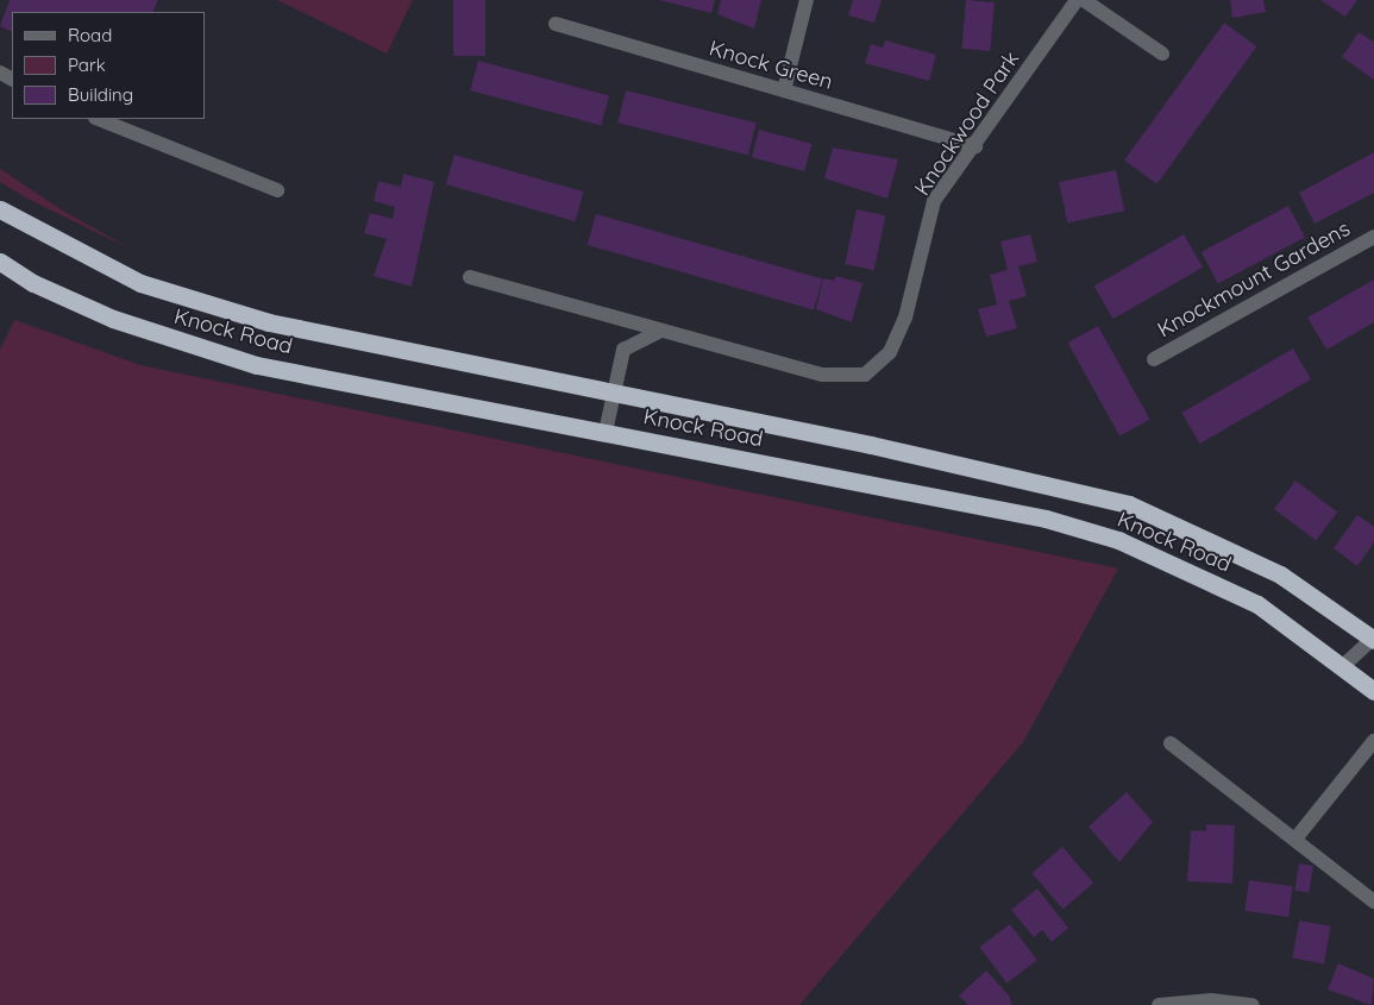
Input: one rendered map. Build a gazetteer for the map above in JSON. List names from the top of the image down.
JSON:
{
  "streets": {
    "highway": ["Knock Road"],
    "street": ["Knock Green", "Knockwood Park", "Knockmount Gardens"]
  },
  "crossings": [
    ["Knock Green", "Knockwood Park"]
  ],
  "legend": ["Road", "Park", "Building"]
}
